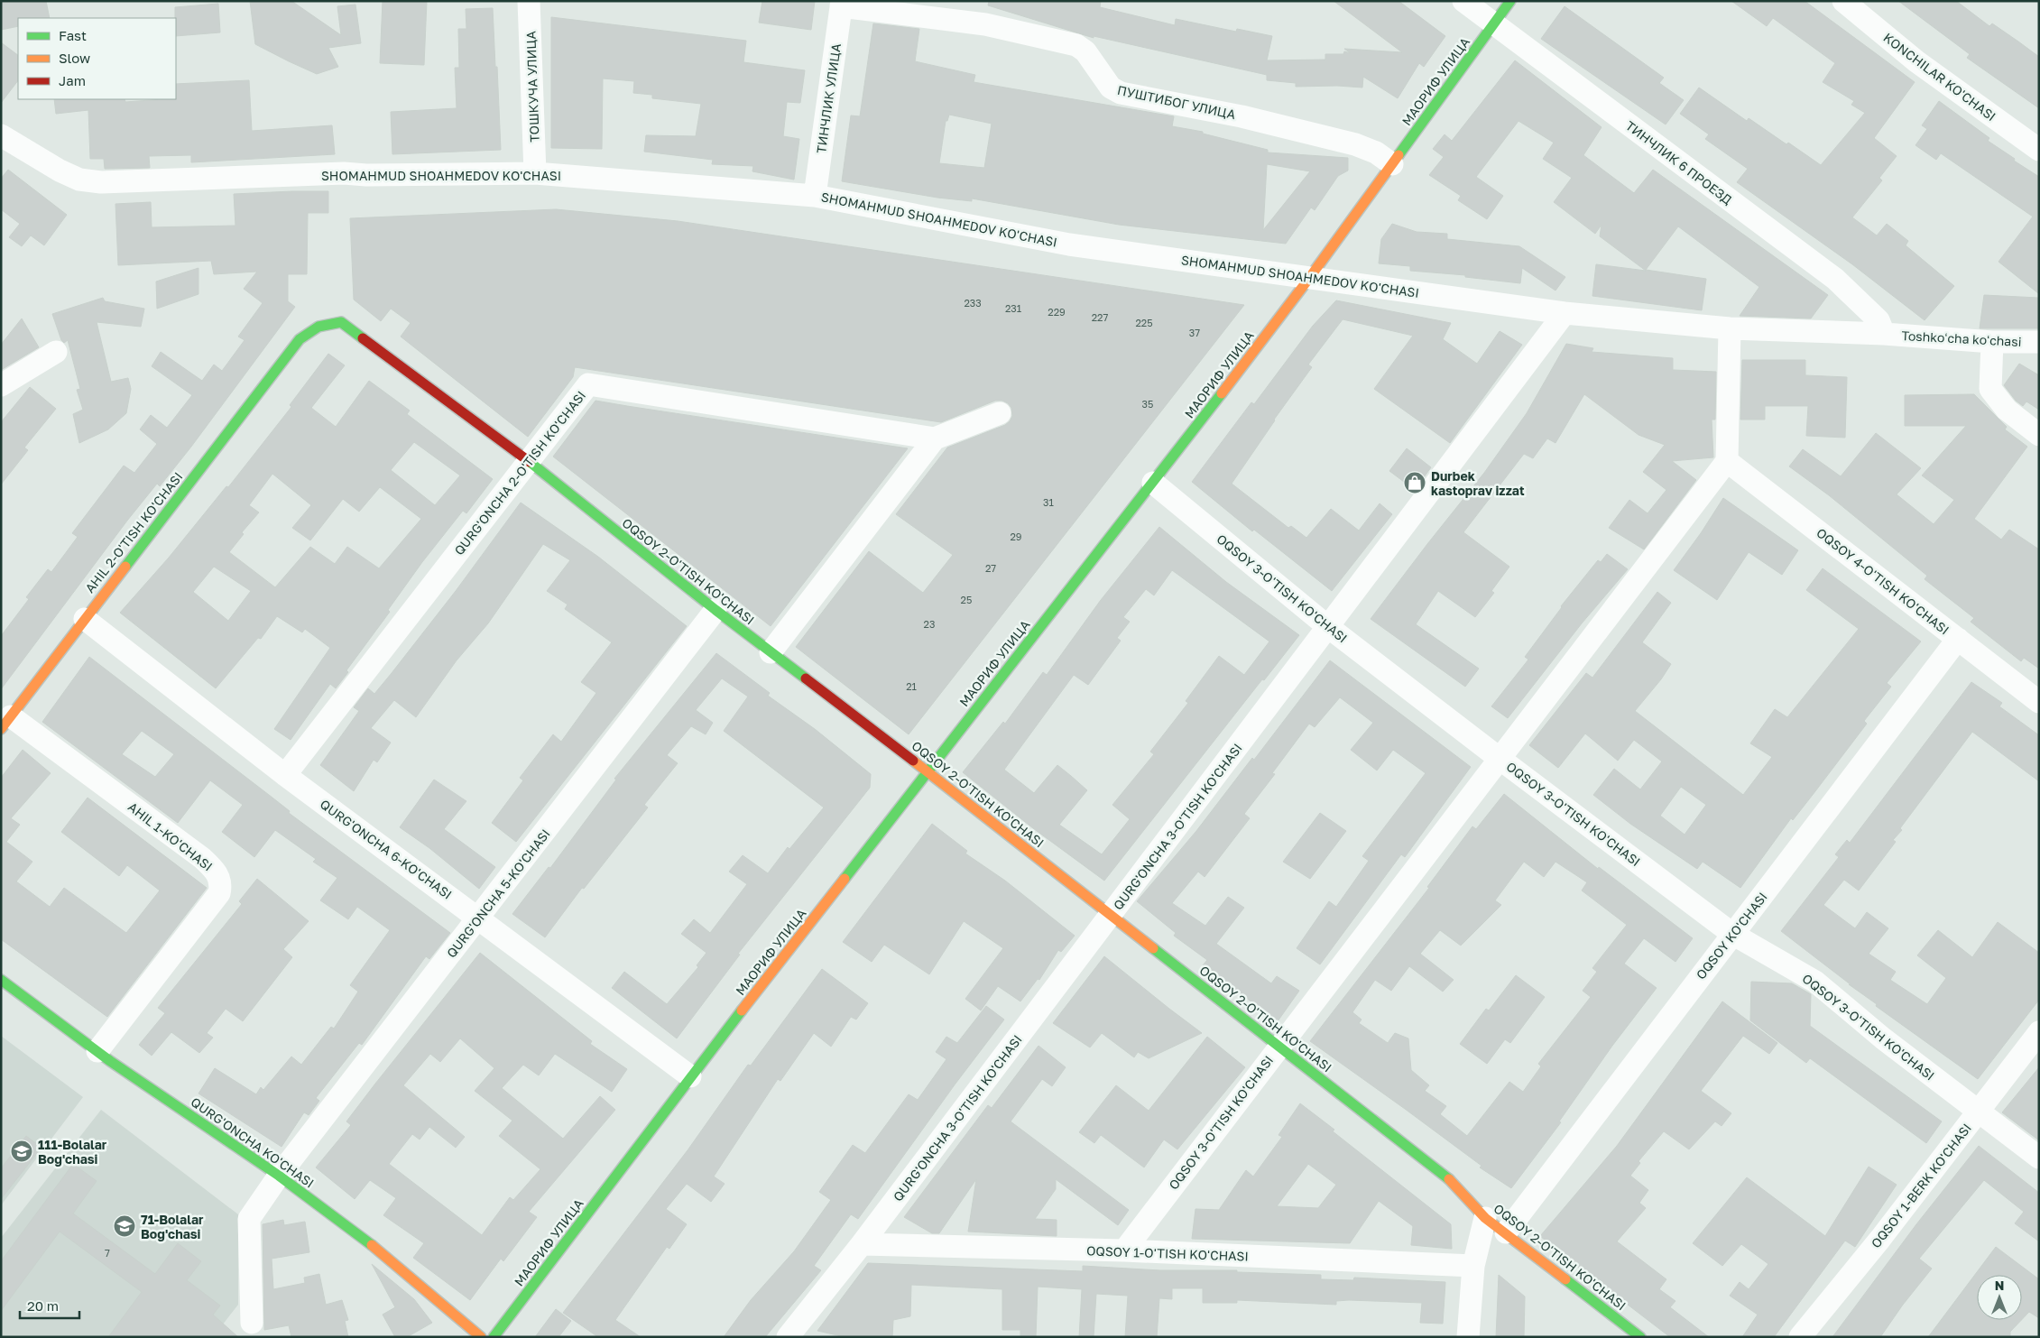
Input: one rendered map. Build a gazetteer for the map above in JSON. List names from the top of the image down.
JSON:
{
  "streets": {
    "street": [
      "KONCHILAR KO'CHASI",
      "МАОРИФ УЛИЦА",
      "ТОШКУЧА УЛИЦА",
      "ТИНЧЛИК УЛИЦА",
      "ПУШТИБОГ УЛИЦА",
      "ТИНЧЛИК 6 ПРОЕЗД",
      "SHOMAHMUD SHOAHMEDOV KO'CHASI",
      "Toshkoʻcha koʻchasi",
      "QURG'ONCHA 2-O'TISH KO'CHASI",
      "AHIL 2-O'TISH KO'CHASI",
      "OQSOY 2-O'TISH KO'CHASI",
      "OQSOY 4-O'TISH KO'CHASI",
      "OQSOY 3-O'TISH KO'CHASI",
      "QURG'ONCHA 3-O'TISH KO'CHASI",
      "AHIL 1-KO'CHASI",
      "QURG'ONCHA 6-KO'CHASI",
      "QURG'ONCHA 5-KO'CHASI",
      "OQSOY KO'CHASI",
      "QURG'ONCHA KO'CHASI",
      "OQSOY 1-BERK KO'CHASI",
      "OQSOY 1-O'TISH KO'CHASI"
    ]
  },
  "crossings": [
    ["МАОРИФ УЛИЦА", "ПУШТИБОГ УЛИЦА"],
    ["МАОРИФ УЛИЦА", "ТИНЧЛИК 6 ПРОЕЗД"],
    ["МАОРИФ УЛИЦА", "SHOMAHMUD SHOAHMEDOV KO'CHASI"],
    ["МАОРИФ УЛИЦА", "OQSOY 2-O'TISH KO'CHASI"],
    ["МАОРИФ УЛИЦА", "OQSOY 3-O'TISH KO'CHASI"],
    ["МАОРИФ УЛИЦА", "QURG'ONCHA 6-KO'CHASI"],
    ["ТОШКУЧА УЛИЦА", "SHOMAHMUD SHOAHMEDOV KO'CHASI"],
    ["ТИНЧЛИК УЛИЦА", "ПУШТИБОГ УЛИЦА"],
    ["ТИНЧЛИК УЛИЦА", "SHOMAHMUD SHOAHMEDOV KO'CHASI"],
    ["ТИНЧЛИК 6 ПРОЕЗД", "SHOMAHMUD SHOAHMEDOV KO'CHASI"],
    ["ТИНЧЛИК 6 ПРОЕЗД", "Toshkoʻcha koʻchasi"],
    ["SHOMAHMUD SHOAHMEDOV KO'CHASI", "Toshkoʻcha koʻchasi"],
    ["SHOMAHMUD SHOAHMEDOV KO'CHASI", "QURG'ONCHA 3-O'TISH KO'CHASI"],
    ["QURG'ONCHA 2-O'TISH KO'CHASI", "OQSOY 2-O'TISH KO'CHASI"],
    ["QURG'ONCHA 2-O'TISH KO'CHASI", "QURG'ONCHA 6-KO'CHASI"],
    ["AHIL 2-O'TISH KO'CHASI", "OQSOY 2-O'TISH KO'CHASI"],
    ["AHIL 2-O'TISH KO'CHASI", "AHIL 1-KO'CHASI"],
    ["AHIL 2-O'TISH KO'CHASI", "QURG'ONCHA 6-KO'CHASI"],
    ["OQSOY 2-O'TISH KO'CHASI", "OQSOY 3-O'TISH KO'CHASI"],
    ["OQSOY 2-O'TISH KO'CHASI", "QURG'ONCHA 3-O'TISH KO'CHASI"],
    ["OQSOY 2-O'TISH KO'CHASI", "QURG'ONCHA 5-KO'CHASI"],
    ["OQSOY 2-O'TISH KO'CHASI", "OQSOY KO'CHASI"],
    ["OQSOY 4-O'TISH KO'CHASI", "OQSOY 3-O'TISH KO'CHASI"],
    ["OQSOY 4-O'TISH KO'CHASI", "OQSOY KO'CHASI"],
    ["OQSOY 3-O'TISH KO'CHASI", "QURG'ONCHA 3-O'TISH KO'CHASI"],
    ["OQSOY 3-O'TISH KO'CHASI", "OQSOY KO'CHASI"],
    ["OQSOY 3-O'TISH KO'CHASI", "OQSOY 1-BERK KO'CHASI"],
    ["OQSOY 3-O'TISH KO'CHASI", "OQSOY 1-O'TISH KO'CHASI"],
    ["QURG'ONCHA 3-O'TISH KO'CHASI", "OQSOY 1-O'TISH KO'CHASI"],
    ["AHIL 1-KO'CHASI", "QURG'ONCHA KO'CHASI"],
    ["QURG'ONCHA 6-KO'CHASI", "QURG'ONCHA 5-KO'CHASI"],
    ["QURG'ONCHA 5-KO'CHASI", "QURG'ONCHA KO'CHASI"]
  ],
  "places": {
    "shop": ["Durbek kastoprav izzat"],
    "school or university": ["111-Bolalar Bog'chasi", "71-Bolalar Bog'chasi"]
  },
  "house_numbers": [
    "233",
    "231",
    "229",
    "227",
    "225",
    "37",
    "35",
    "31",
    "29",
    "27",
    "25",
    "23",
    "21",
    "7"
  ],
  "legend": ["Fast", "Slow", "Jam"],
  "scale_bar": "20 m",
  "north": "top"
}
